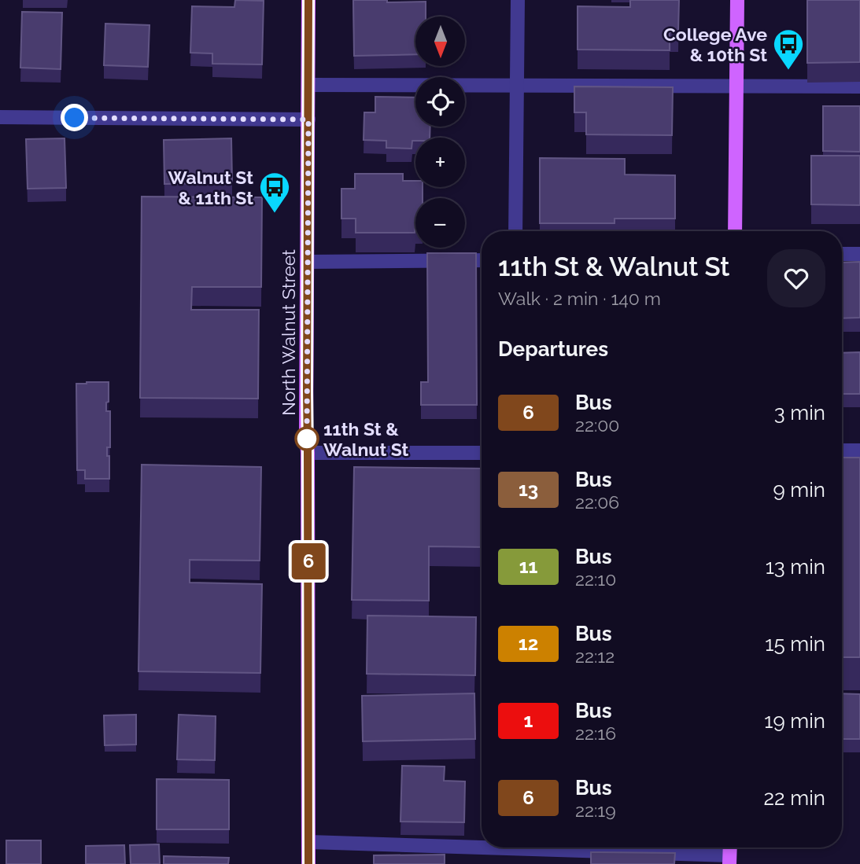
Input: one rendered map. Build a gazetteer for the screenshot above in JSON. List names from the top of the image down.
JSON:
{
  "streets": {
    "main road": ["North Walnut Street"]
  },
  "places": {
    "bus stop": ["College Ave & 10th St", "Walnut St & 11th St"],
    "other": ["11th St & Walnut St"]
  },
  "lines": ["bus line 6"],
  "north": "bottom",
  "page": {
    "on_map": "6",
    "map_buttons": ["+", "−"],
    "heading": [
      ["11th St & Walnut St", "Walk · 2 min · 140 m"],
      "Departures"
    ],
    "list": [
      {
        "mark": "6",
        "name": "Bus",
        "note": "22:00",
        "value": "3 min"
      },
      {
        "mark": "13",
        "name": "Bus",
        "note": "22:06",
        "value": "9 min"
      },
      {
        "mark": "11",
        "name": "Bus",
        "note": "22:10",
        "value": "13 min"
      },
      {
        "mark": "12",
        "name": "Bus",
        "note": "22:12",
        "value": "15 min"
      },
      {
        "mark": "1",
        "name": "Bus",
        "note": "22:16",
        "value": "19 min"
      },
      {
        "mark": "6",
        "name": "Bus",
        "note": "22:19",
        "value": "22 min"
      }
    ]
  }
}
